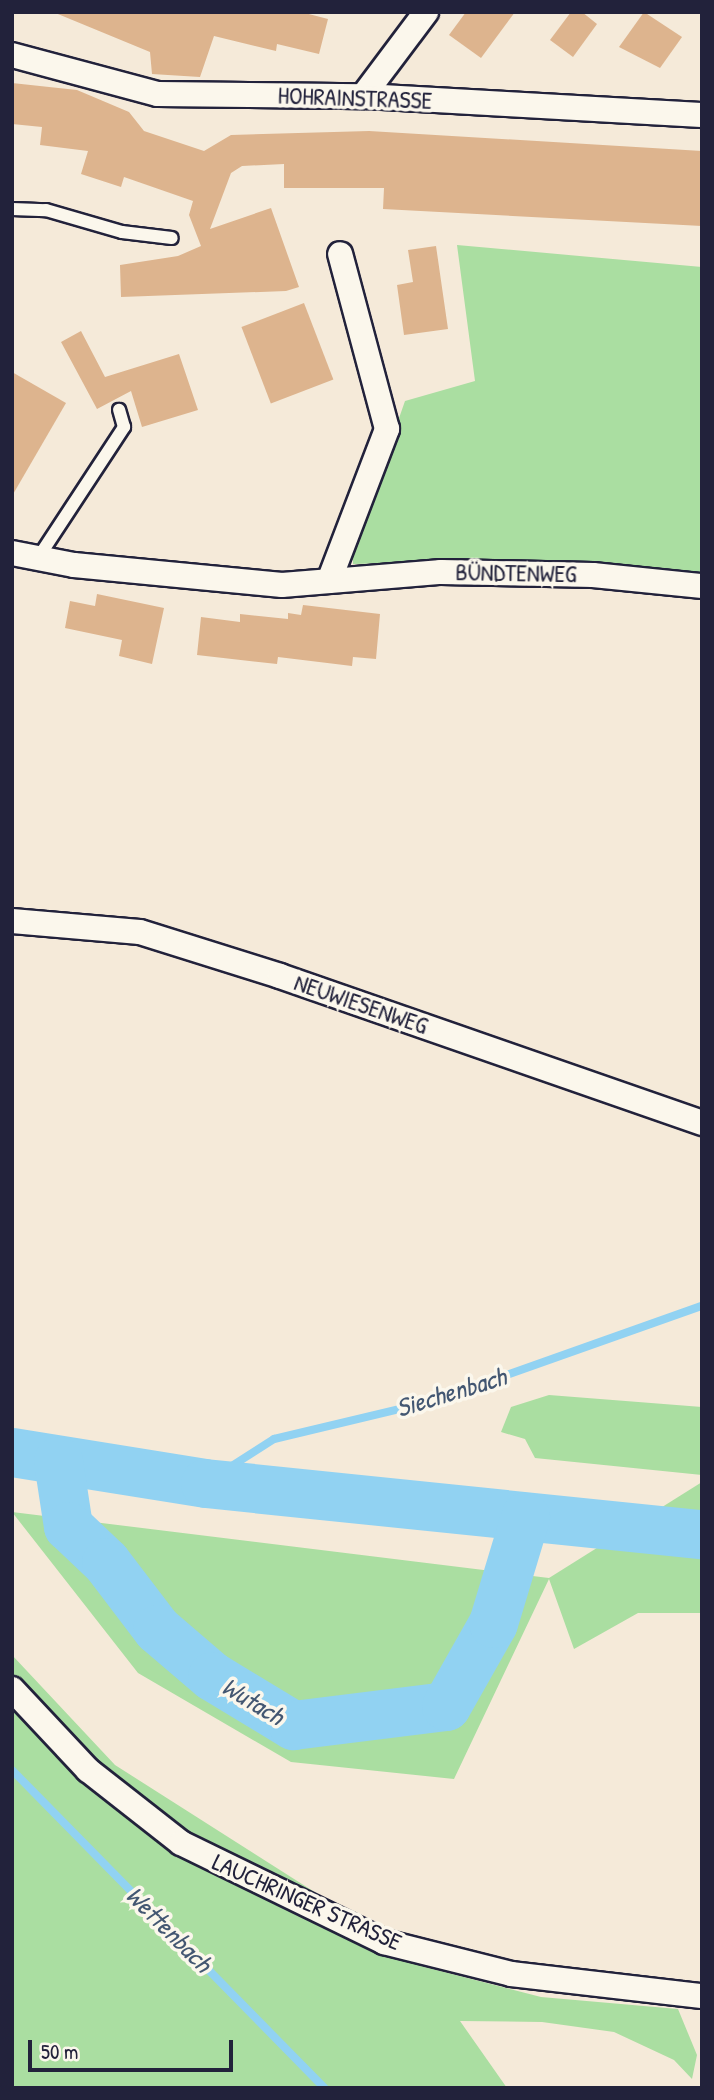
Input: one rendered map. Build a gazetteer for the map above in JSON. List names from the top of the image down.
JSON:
{
  "streets": {
    "street": [
      "HOHRAINSTRASSE",
      "BÜNDTENWEG",
      "NEUWIESENWEG",
      "LAUCHRINGER STRASSE"
    ]
  },
  "water": ["Siechenbach", "Wutach", "Wettenbach"],
  "scale_bar": "50 m"
}
